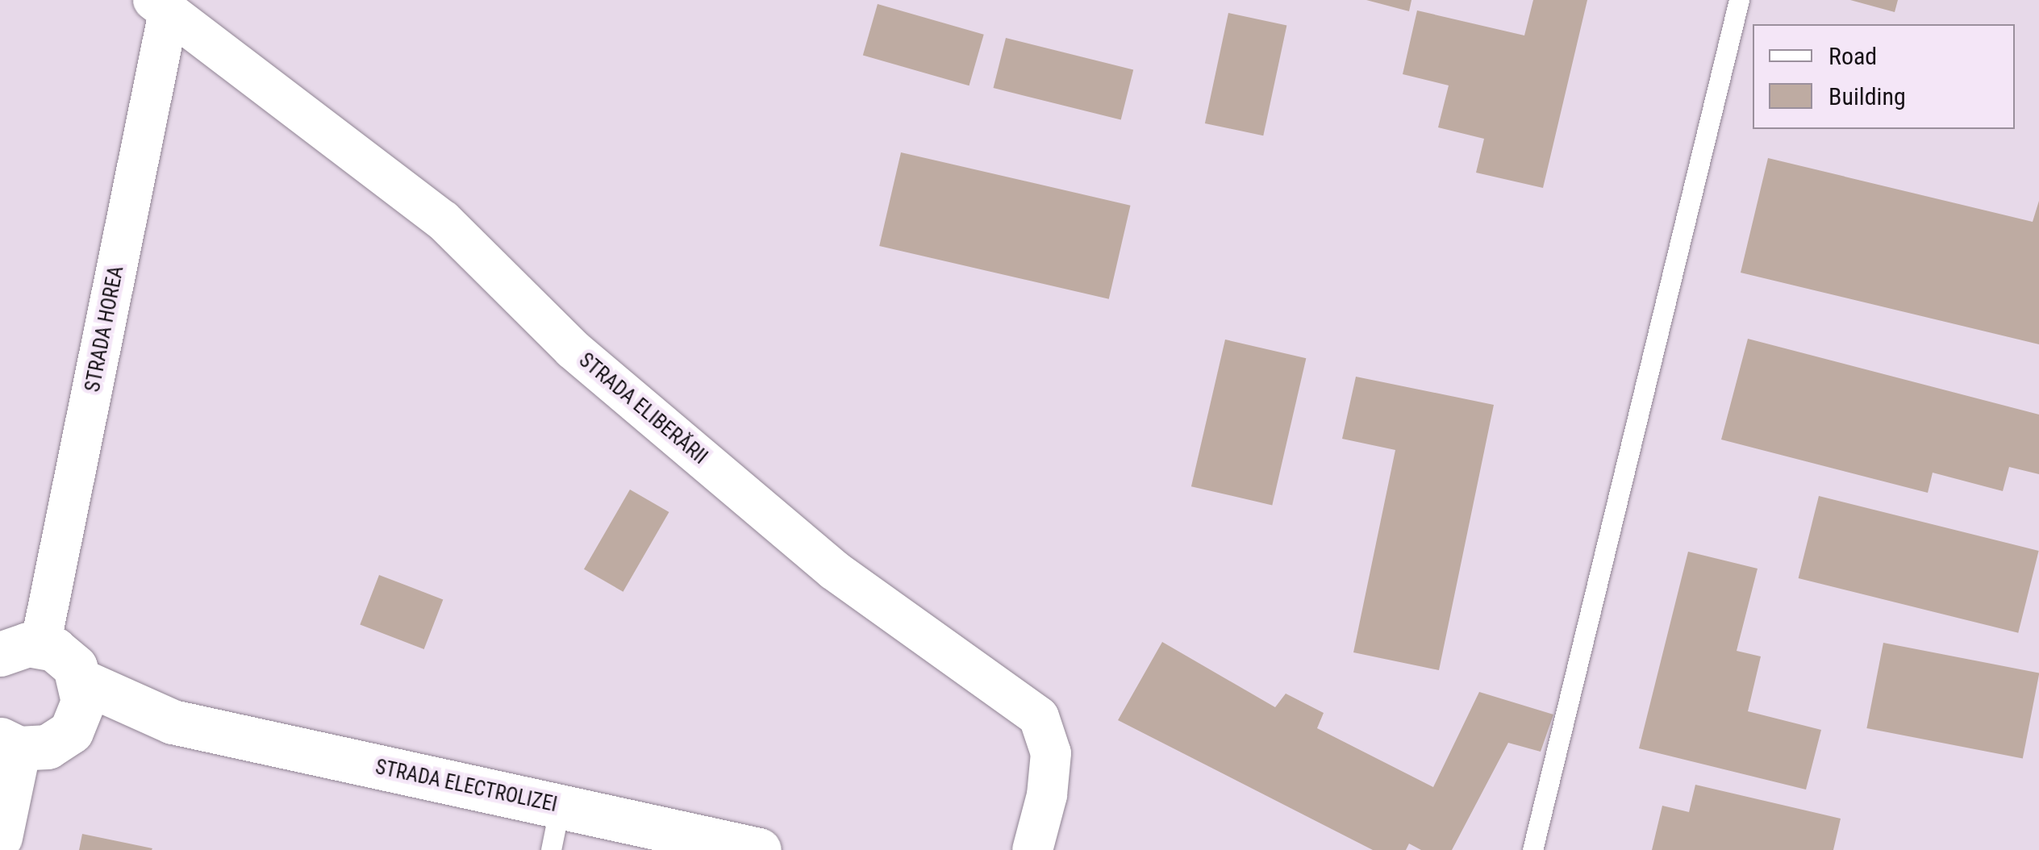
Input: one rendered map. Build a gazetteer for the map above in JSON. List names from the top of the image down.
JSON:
{
  "streets": {
    "street": ["STRADA HOREA", "STRADA ELIBERĂRII", "STRADA ELECTROLIZEI"]
  },
  "crossings": [
    ["STRADA HOREA", "STRADA ELIBERĂRII"]
  ],
  "legend": ["Road", "Building"]
}
